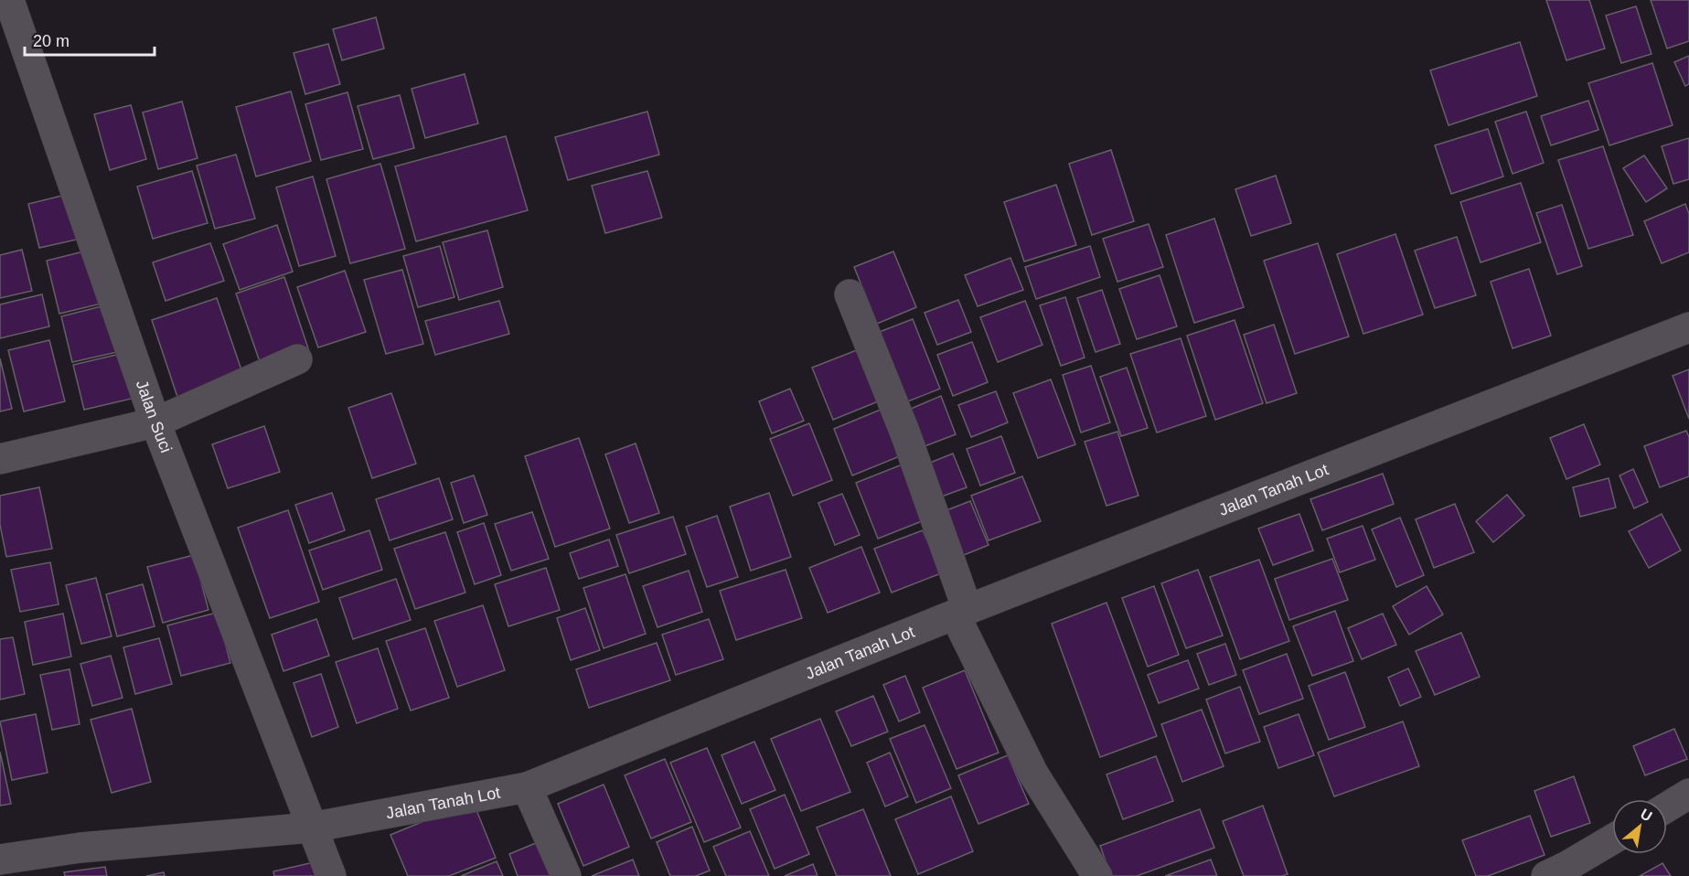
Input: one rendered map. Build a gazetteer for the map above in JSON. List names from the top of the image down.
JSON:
{
  "streets": {
    "street": ["Jalan Suci", "Jalan Tanah Lot"]
  },
  "crossings": [
    ["Jalan Suci", "Jalan Tanah Lot"]
  ],
  "scale_bar": "20 m",
  "north": "top right"
}
